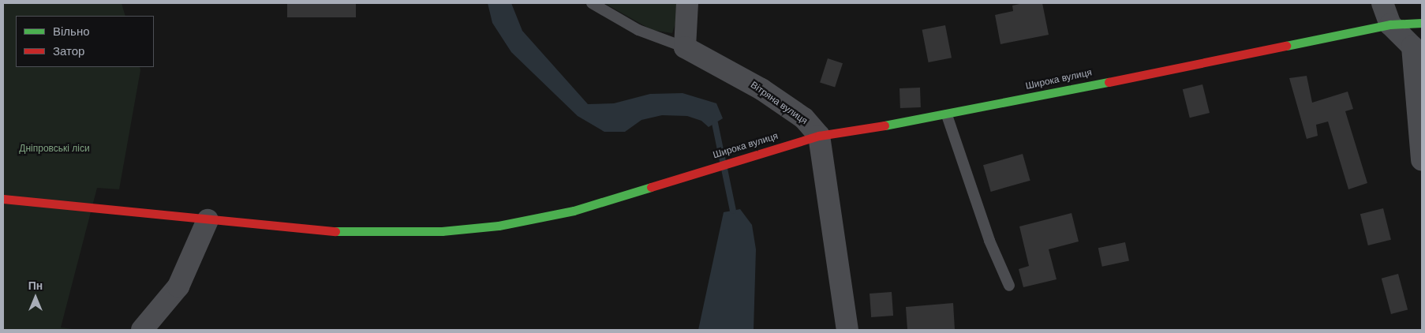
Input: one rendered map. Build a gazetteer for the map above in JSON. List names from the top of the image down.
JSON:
{
  "streets": {
    "main road": ["Широка вулиця"],
    "street": ["Вітряна вулиця"]
  },
  "crossings": [
    ["Широка вулиця", "Вітряна вулиця"]
  ],
  "parks": ["Дніпровські ліси"],
  "legend": ["Вільно", "Затор"],
  "north": "top"
}
